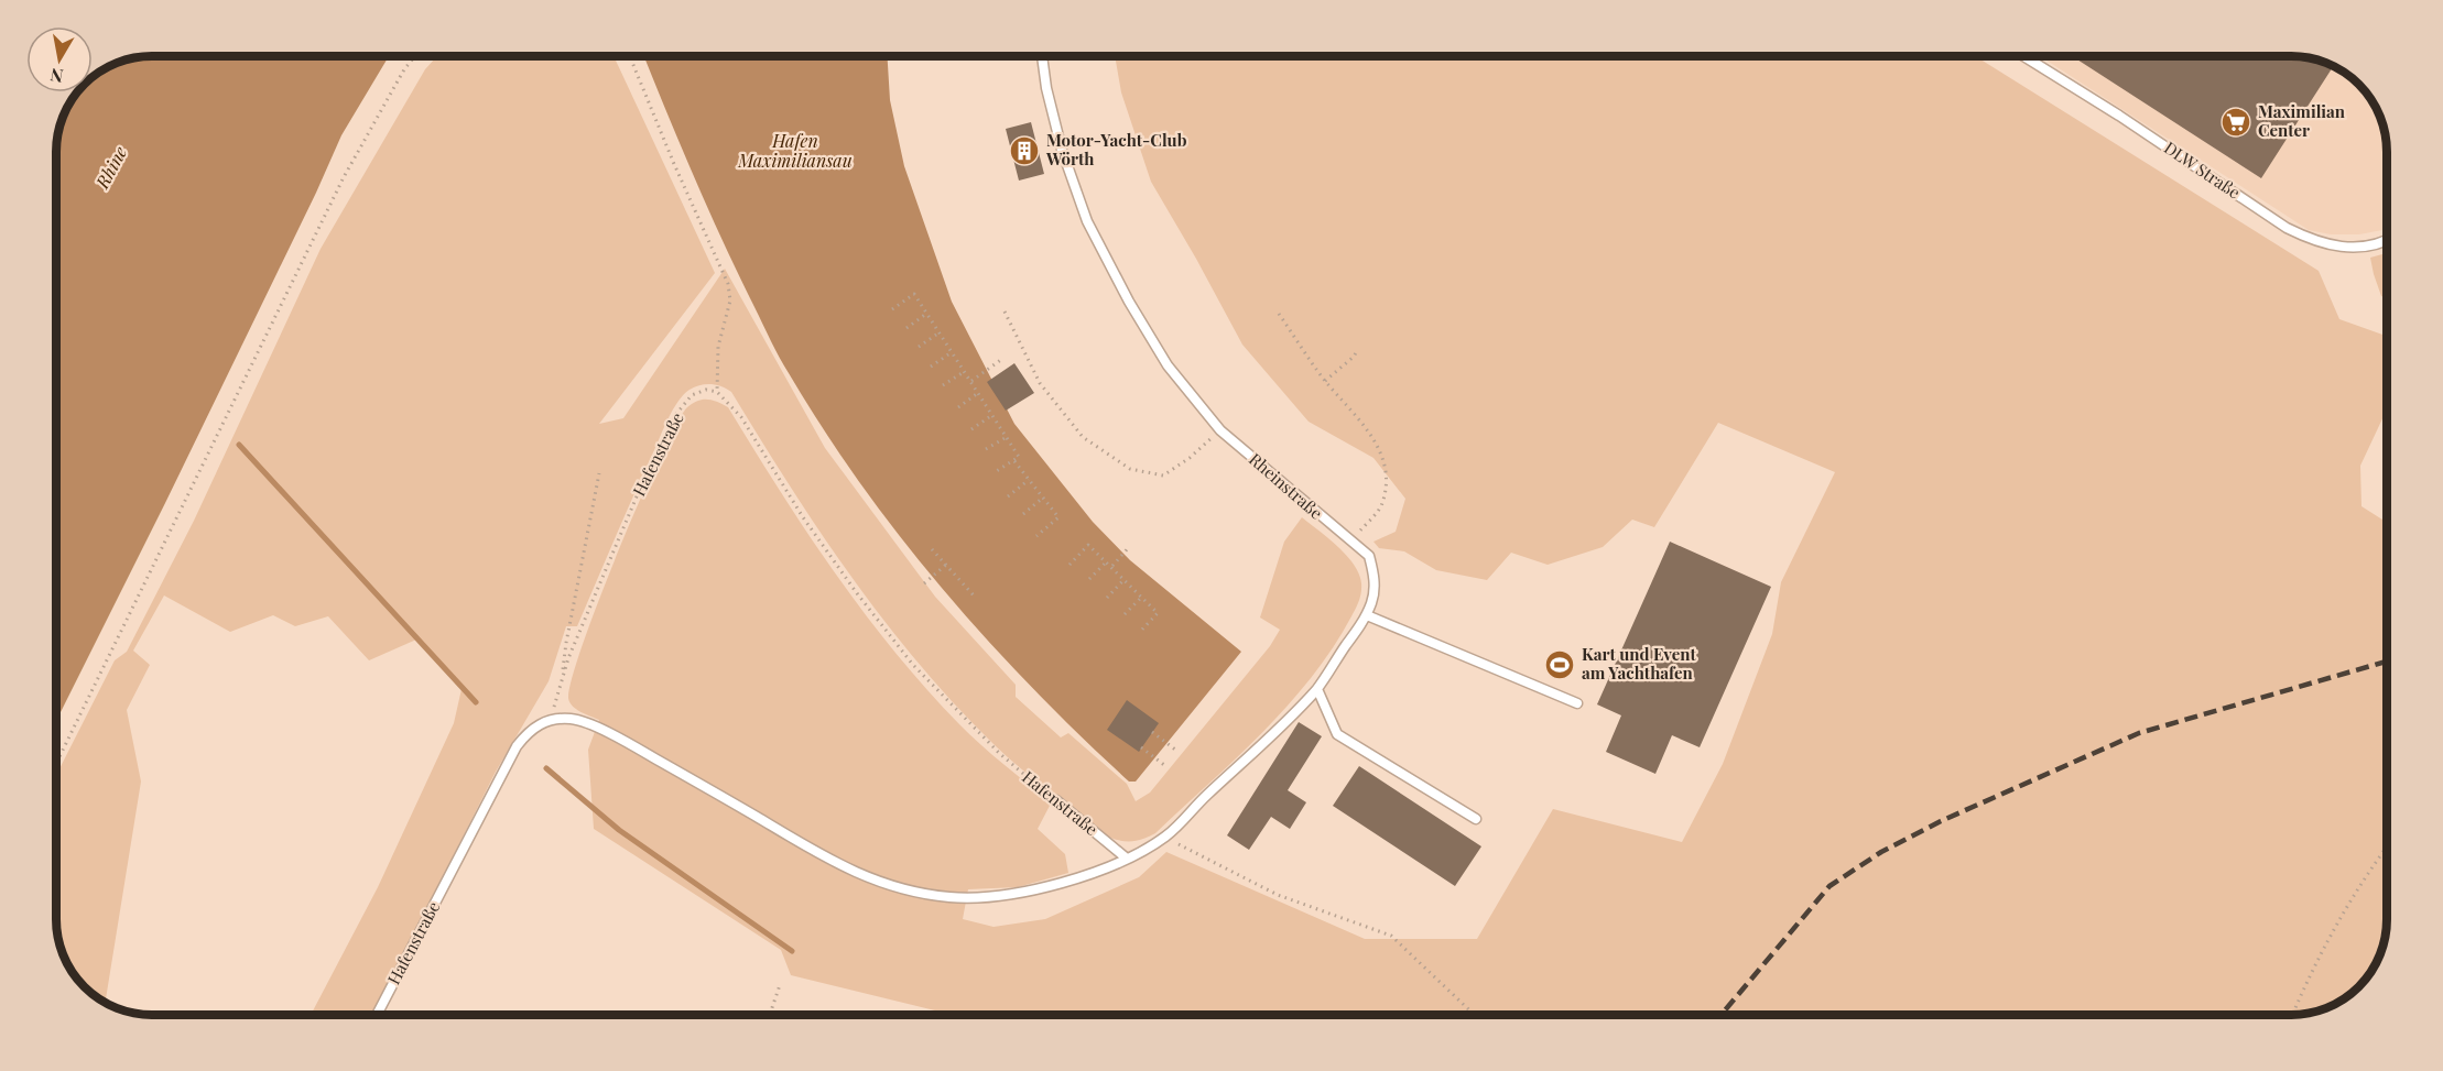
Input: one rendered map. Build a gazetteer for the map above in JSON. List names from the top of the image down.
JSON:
{
  "streets": {
    "lane": ["DLW Straße", "Hafenstraße", "Rheinstraße"]
  },
  "crossings": [
    ["Hafenstraße", "Rheinstraße"]
  ],
  "water": ["Hafen Maximiliansau", "Rhine"],
  "places": {
    "supermarket": ["Maximilian Center"],
    "building": ["Motor-Yacht-Club Wörth"],
    "sports": ["Kart und Event am Yachthafen"]
  },
  "north": "bottom"
}
